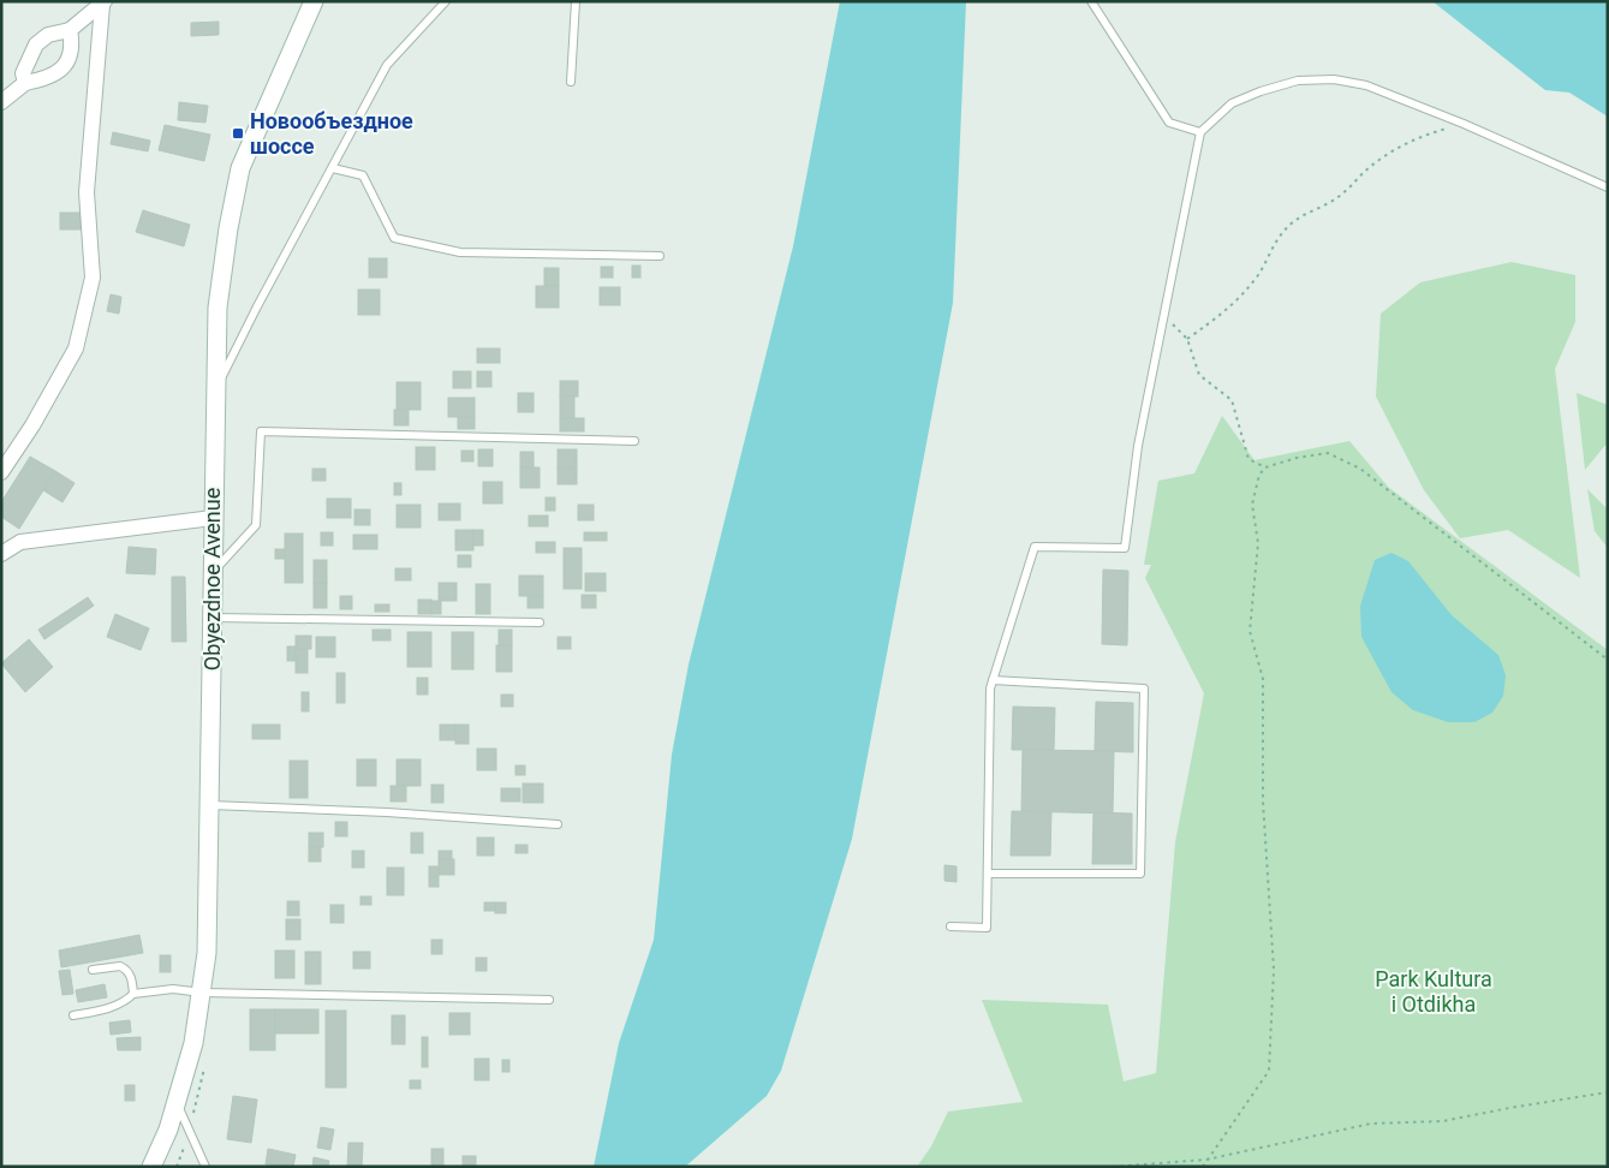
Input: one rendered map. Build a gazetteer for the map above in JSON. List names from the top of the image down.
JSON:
{
  "streets": {
    "main road": ["Obyezdnoe Avenue"]
  },
  "parks": ["Park Kultura i Otdikha"],
  "places": {
    "transit": ["Новообъездное шоссе"]
  }
}
